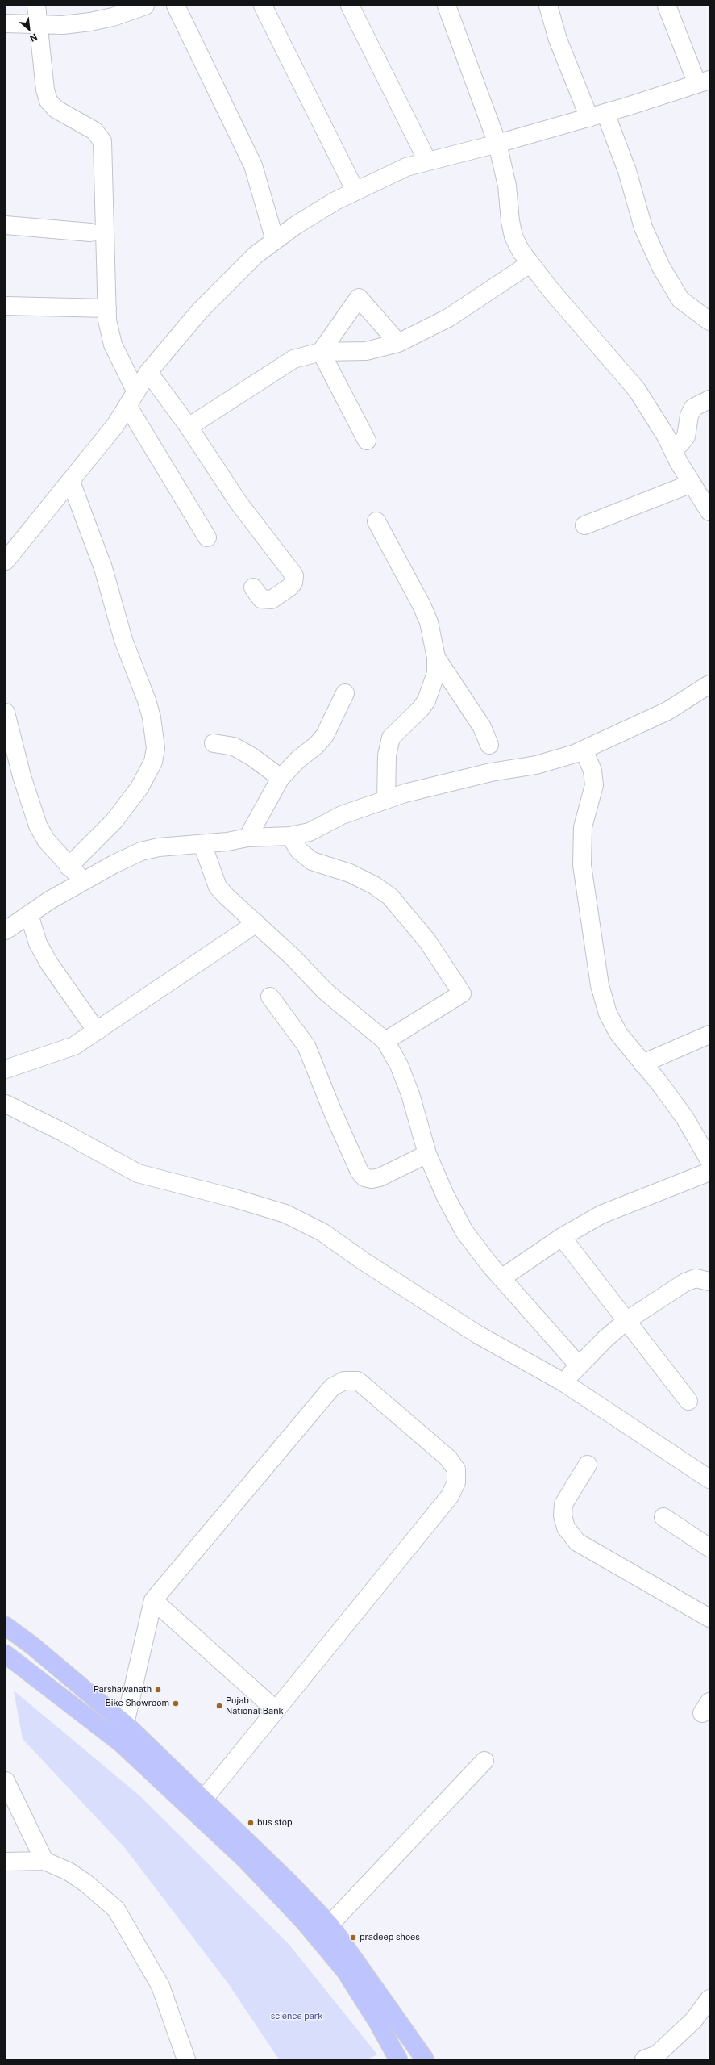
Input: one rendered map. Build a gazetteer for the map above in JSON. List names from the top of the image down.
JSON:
{
  "parks": ["science park"],
  "places": [
    "Parshawanath",
    "Bike Showroom",
    "Pujab National Bank",
    "bus stop",
    "pradeep shoes"
  ],
  "north": "bottom right"
}
